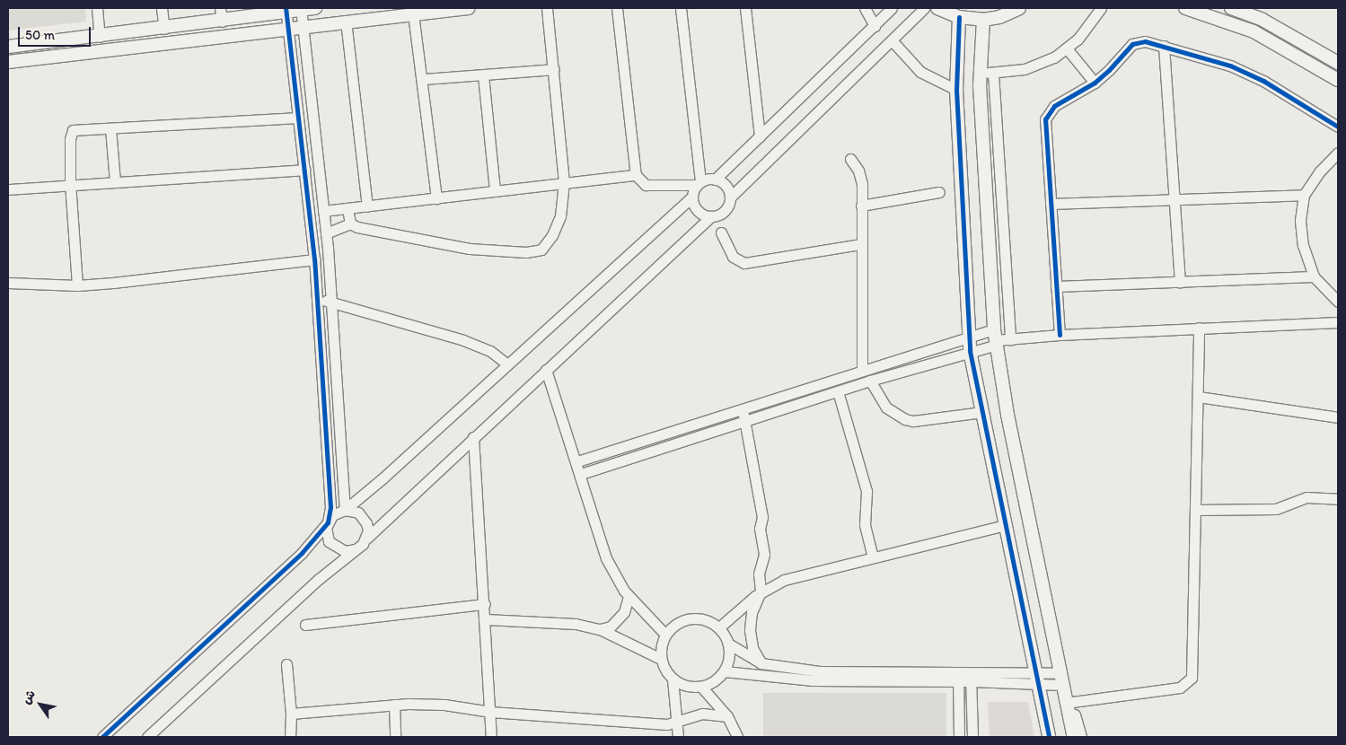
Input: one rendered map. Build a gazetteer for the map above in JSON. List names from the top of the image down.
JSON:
{
  "scale_bar": "50 m",
  "north": "top left"
}
